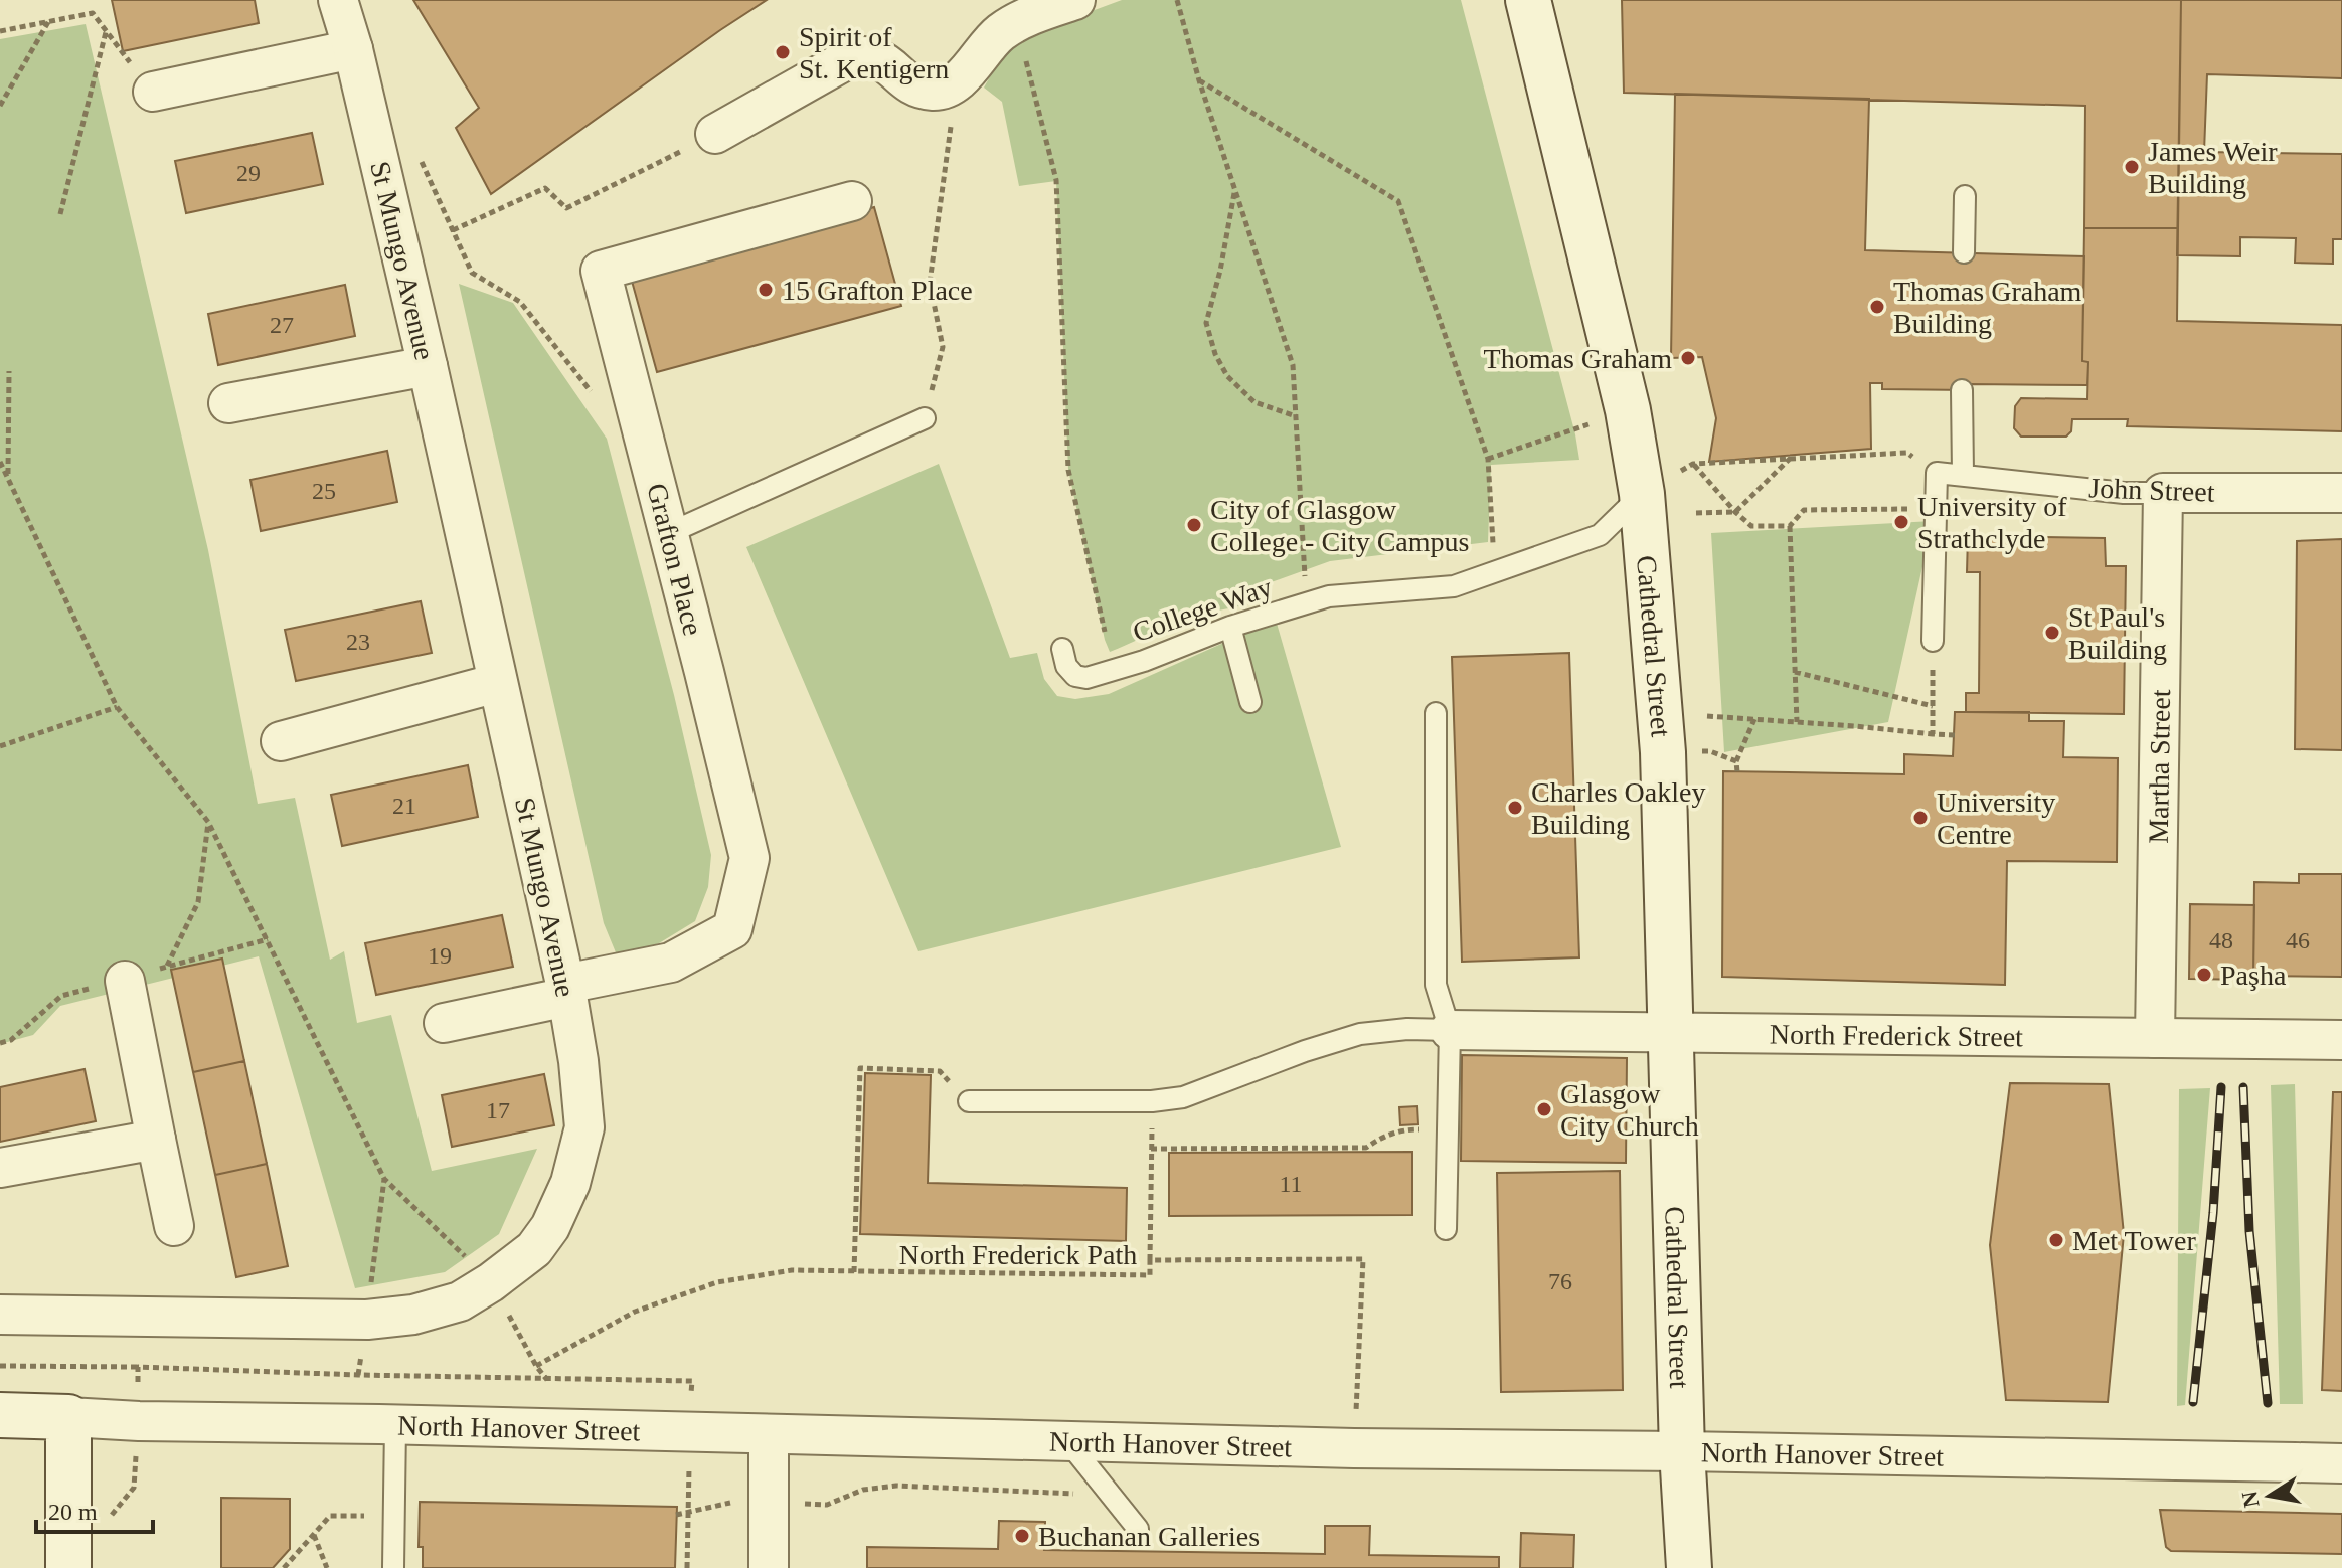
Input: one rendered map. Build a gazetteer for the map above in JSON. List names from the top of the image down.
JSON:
{
  "streets": {
    "street": [
      "St Mungo Avenue",
      "John Street",
      "Grafton Place",
      "Cathedral Street",
      "Martha Street",
      "North Frederick Street",
      "North Hanover Street"
    ],
    "lane": ["College Way"],
    "path": ["North Frederick Path"]
  },
  "crossings": [
    ["St Mungo Avenue", "Grafton Place"],
    ["John Street", "Martha Street"],
    ["College Way", "Cathedral Street"],
    ["Cathedral Street", "North Frederick Street"],
    ["Cathedral Street", "North Hanover Street"],
    ["Martha Street", "North Frederick Street"],
    ["North Frederick Path", "North Hanover Street"]
  ],
  "places": [
    "Spirit of St. Kentigern",
    "James Weir Building",
    "15 Grafton Place",
    "Thomas Graham Building",
    "Thomas Graham",
    "University of Strathclyde",
    "City of Glasgow College - City Campus",
    "St Paul's Building",
    "Charles Oakley Building",
    "University Centre",
    "Paşha",
    "Glasgow City Church",
    "Met Tower",
    "Buchanan Galleries"
  ],
  "house_numbers": [
    "29",
    "27",
    "25",
    "23",
    "21",
    "48",
    "46",
    "19",
    "17",
    "11",
    "76"
  ],
  "scale_bar": "20 m",
  "north": "left"
}
